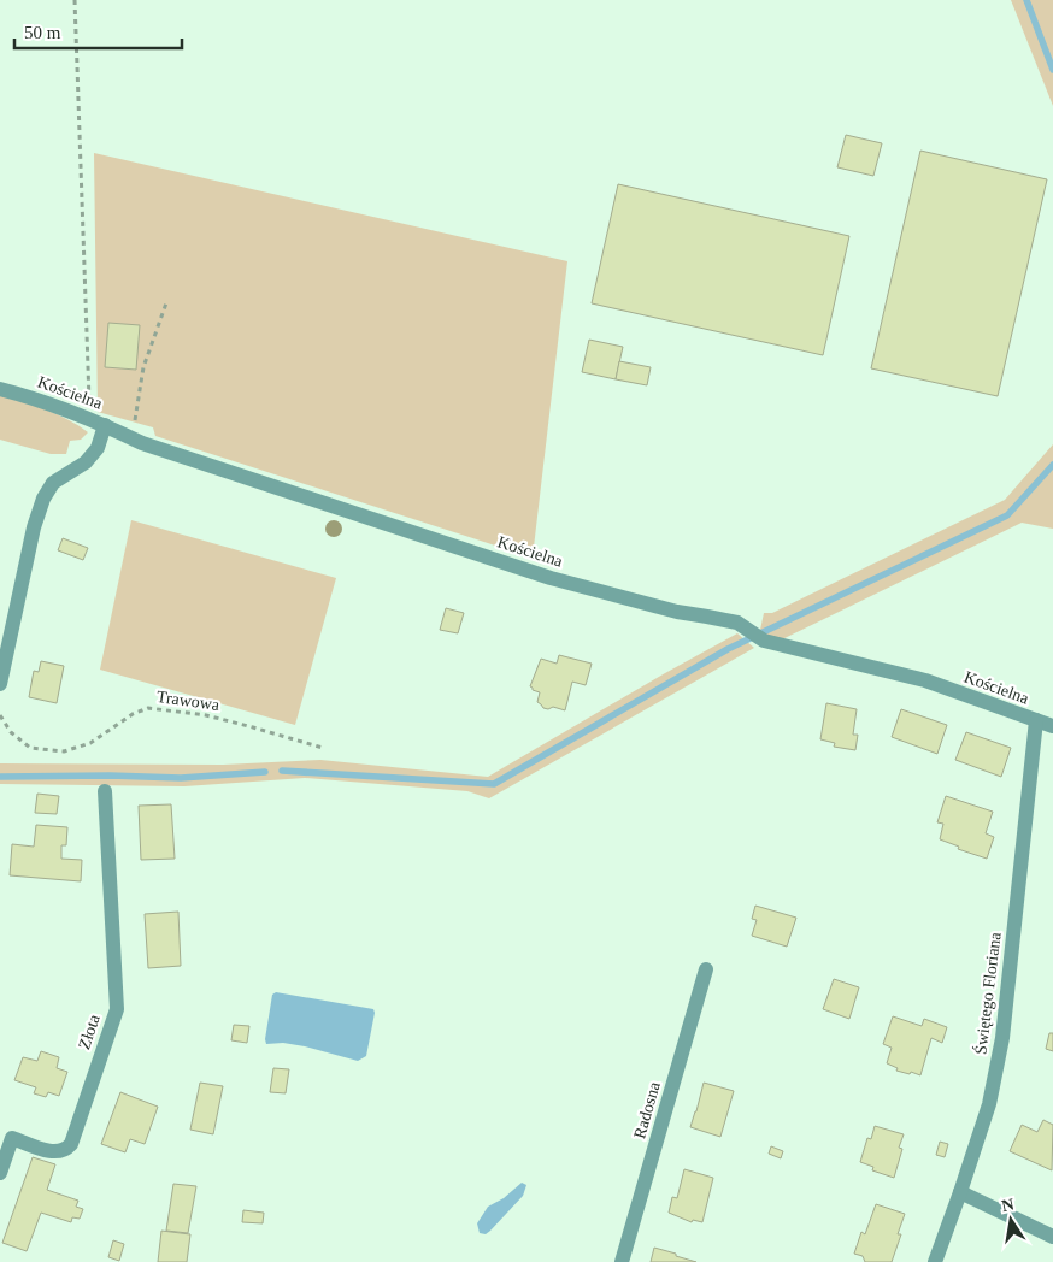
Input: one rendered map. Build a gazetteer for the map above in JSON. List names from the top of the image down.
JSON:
{
  "streets": {
    "street": [
      "Kościelna",
      "Świętego Floriana",
      "Złota",
      "Radosna"
    ],
    "path": ["Trawowa"]
  },
  "crossings": [
    ["Kościelna", "Świętego Floriana"]
  ],
  "scale_bar": "50 m",
  "north": "top"
}
